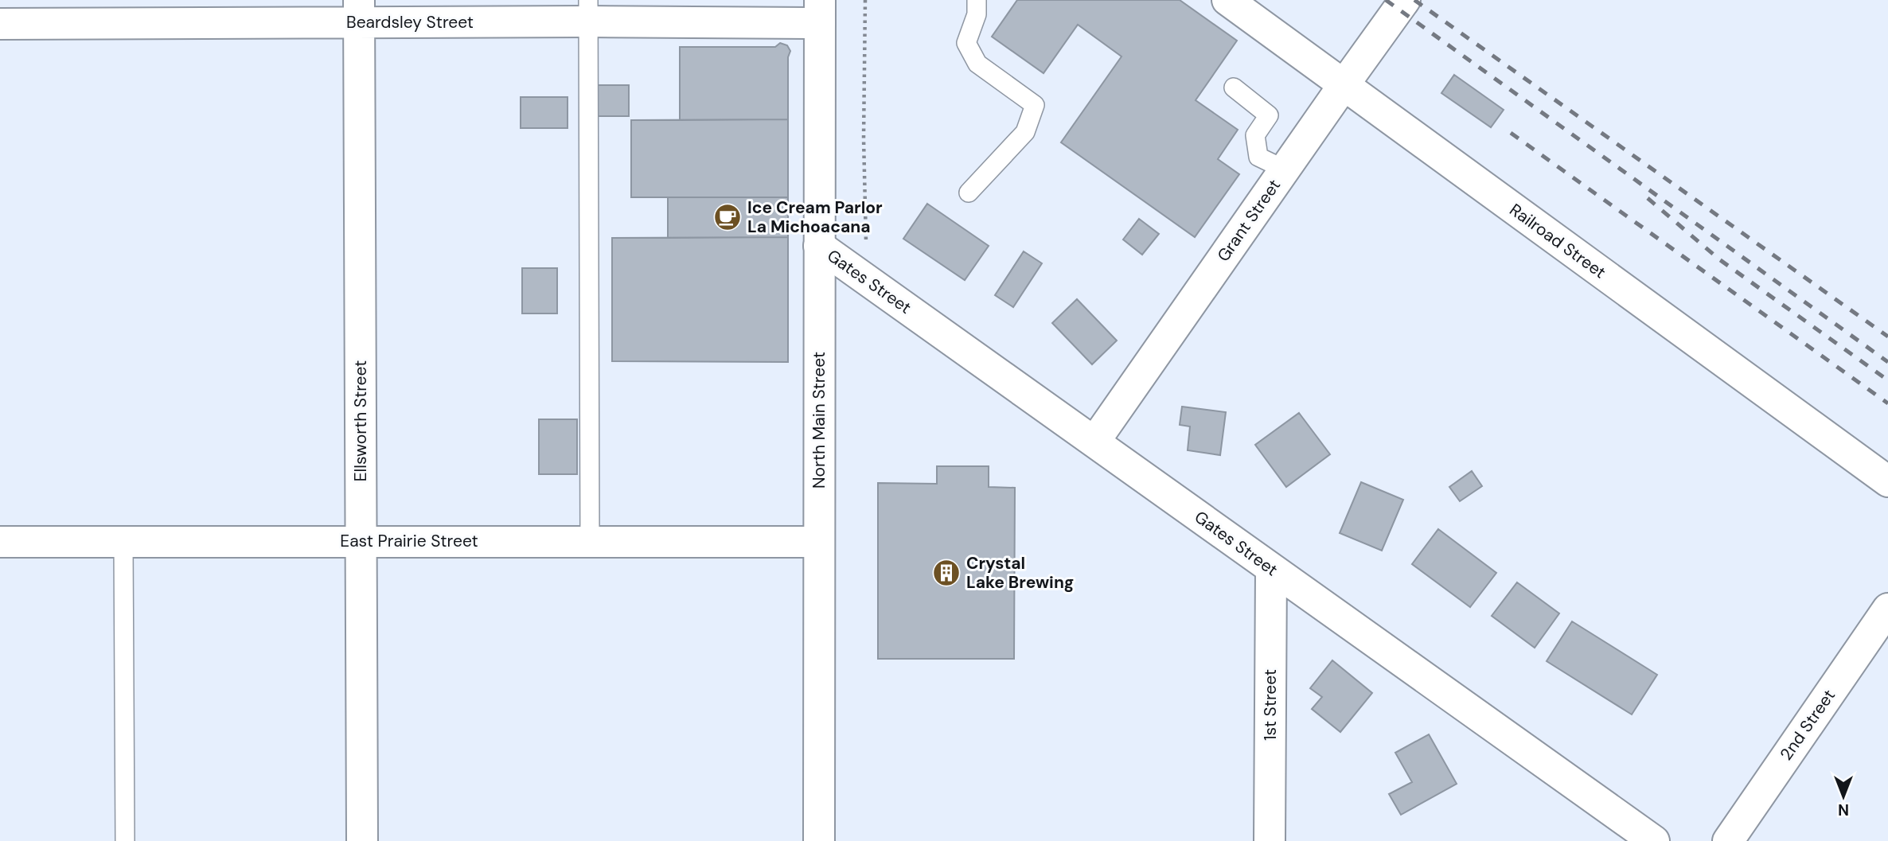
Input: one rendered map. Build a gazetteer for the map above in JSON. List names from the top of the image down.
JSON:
{
  "streets": {
    "street": [
      "Beardsley Street",
      "Grant Street",
      "Railroad Street",
      "Gates Street",
      "North Main Street",
      "Ellsworth Street",
      "East Prairie Street",
      "1st Street",
      "2nd Street"
    ]
  },
  "crossings": [
    ["Beardsley Street", "North Main Street"],
    ["Beardsley Street", "Ellsworth Street"],
    ["Grant Street", "Railroad Street"],
    ["Grant Street", "Gates Street"],
    ["Gates Street", "North Main Street"],
    ["Gates Street", "1st Street"],
    ["North Main Street", "East Prairie Street"],
    ["Ellsworth Street", "East Prairie Street"]
  ],
  "places": {
    "cafe": ["Ice Cream Parlor La Michoacana"],
    "building": ["Crystal Lake Brewing"]
  },
  "north": "bottom"
}
